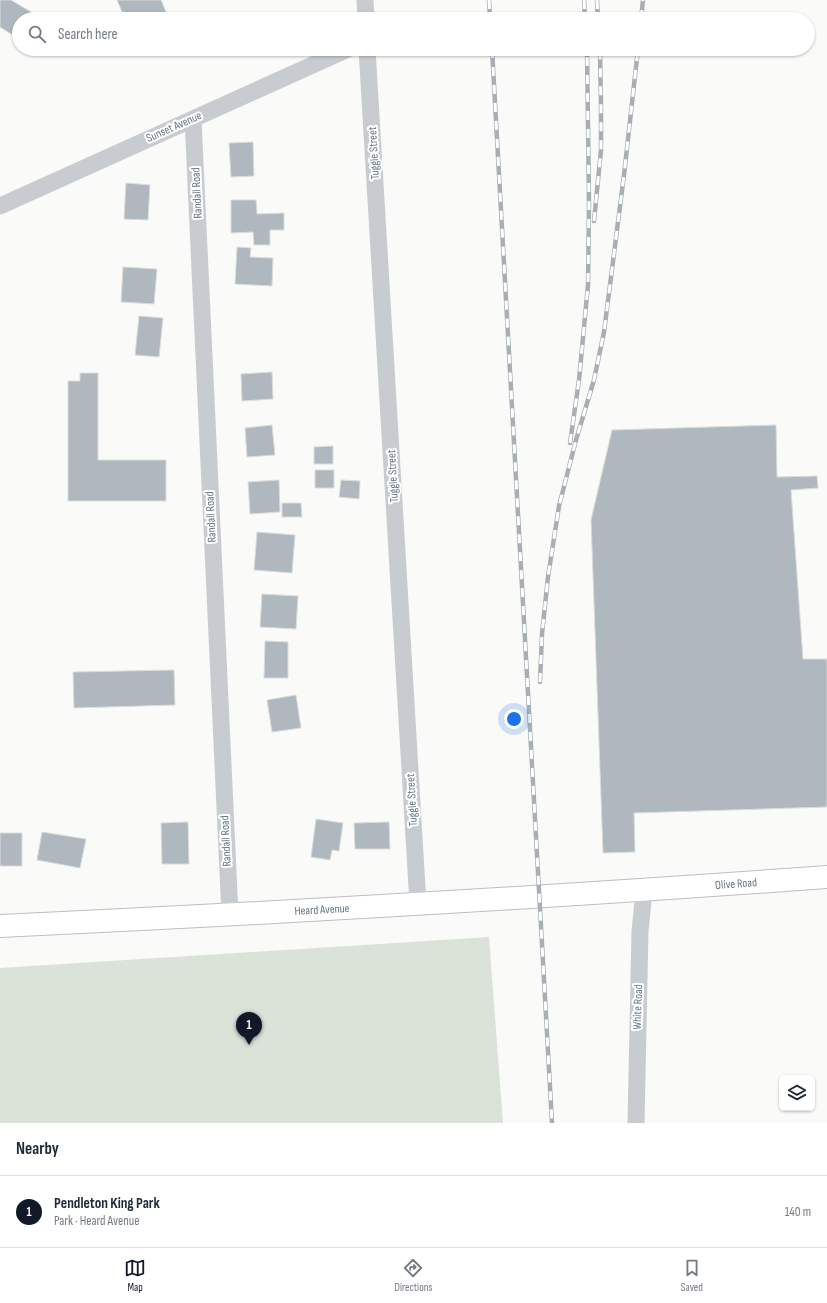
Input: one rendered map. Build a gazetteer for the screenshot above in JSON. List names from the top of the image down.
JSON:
{
  "streets": {
    "street": [
      "Sunset Avenue",
      "Tuggle Street",
      "Randall Road",
      "Olive Road",
      "Heard Avenue",
      "White Road"
    ]
  },
  "crossings": [
    ["Sunset Avenue", "Randall Road"],
    ["Tuggle Street", "Heard Avenue"],
    ["Randall Road", "Heard Avenue"],
    ["Olive Road", "Heard Avenue"],
    ["Olive Road", "White Road"],
    ["Heard Avenue", "White Road"]
  ],
  "page": {
    "search": "Search here",
    "pins": "1",
    "heading": "Nearby",
    "list": [
      {
        "mark": "1",
        "name": "Pendleton King Park",
        "note": "Park · Heard Avenue",
        "value": "140 m"
      }
    ],
    "nav": ["Map", "Directions", "Saved"]
  }
}
